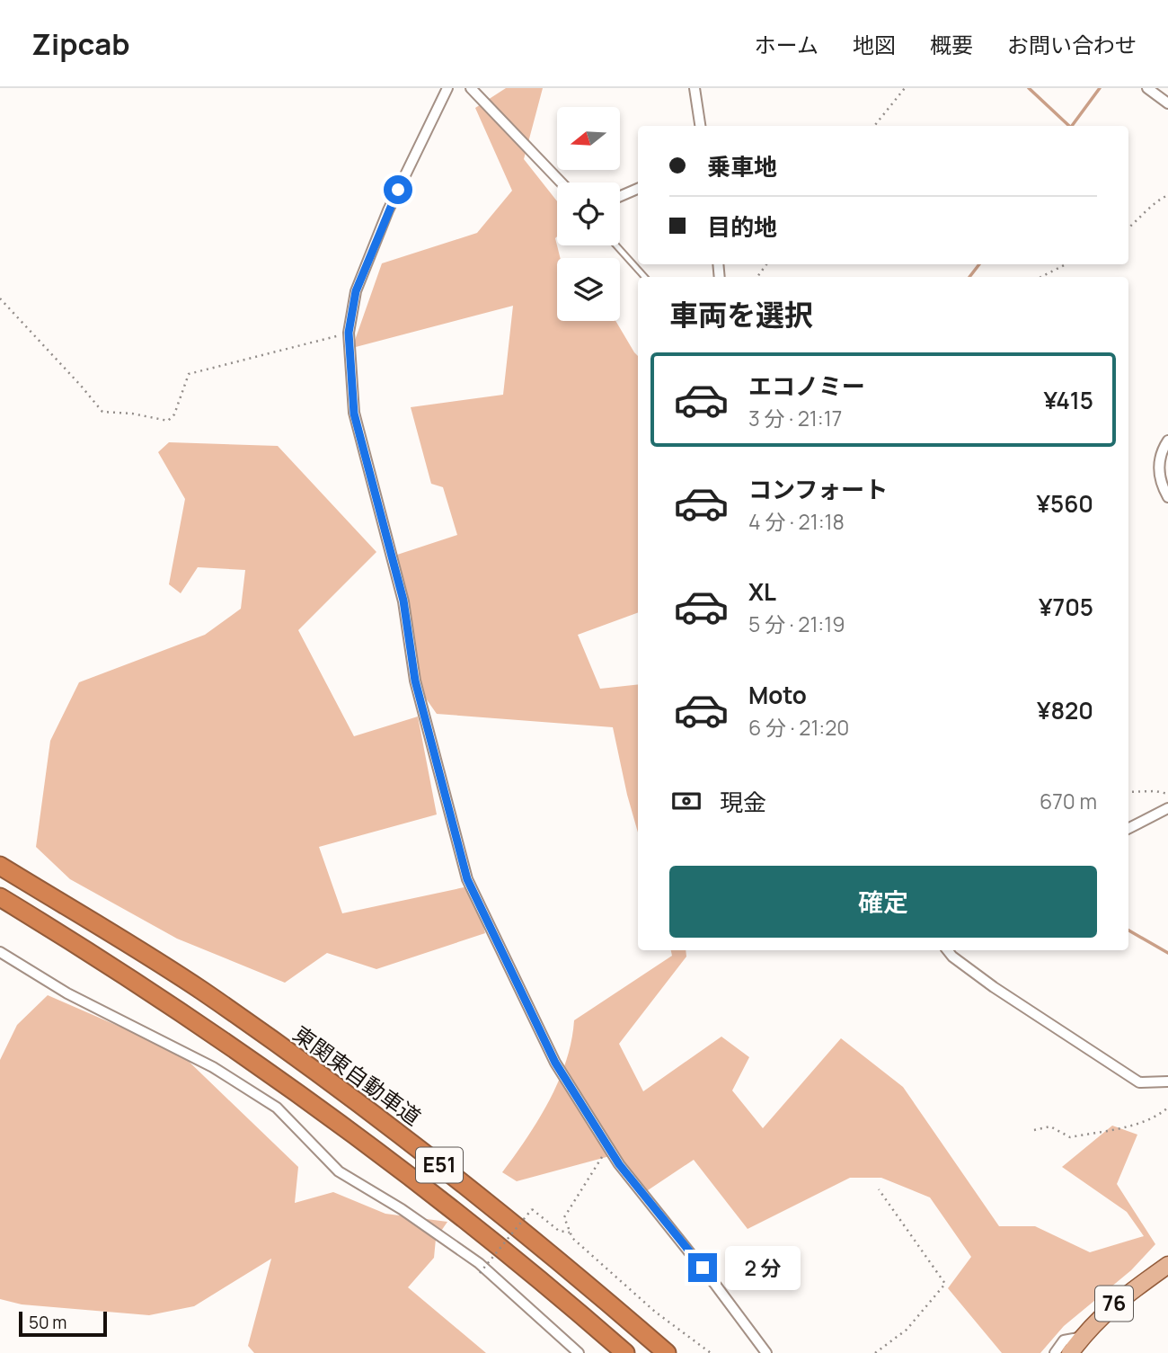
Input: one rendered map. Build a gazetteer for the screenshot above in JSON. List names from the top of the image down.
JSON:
{
  "streets": {
    "highway": ["東関東自動車道", "E51"],
    "main road": ["76"]
  },
  "scale_bar": "50 m",
  "north": "left",
  "page": {
    "header": "Zipcab",
    "nav": [
      "ホーム",
      "地図",
      "概要",
      "お問い合わせ"
    ],
    "banner": ["乗車地", "目的地"],
    "heading": "車両を選択",
    "list": [
      {
        "name": "エコノミー",
        "note": "3 分 · 21:17",
        "value": "¥415"
      },
      {
        "name": "コンフォート",
        "note": "4 分 · 21:18",
        "value": "¥560"
      },
      {
        "name": "XL",
        "note": "5 分 · 21:19",
        "value": "¥705"
      },
      {
        "name": "Moto",
        "note": "6 分 · 21:20",
        "value": "¥820"
      }
    ],
    "pay": ["現金", "670 m"],
    "buttons": "確定",
    "bubble": "2 分",
    "scale": "50 m"
  }
}
